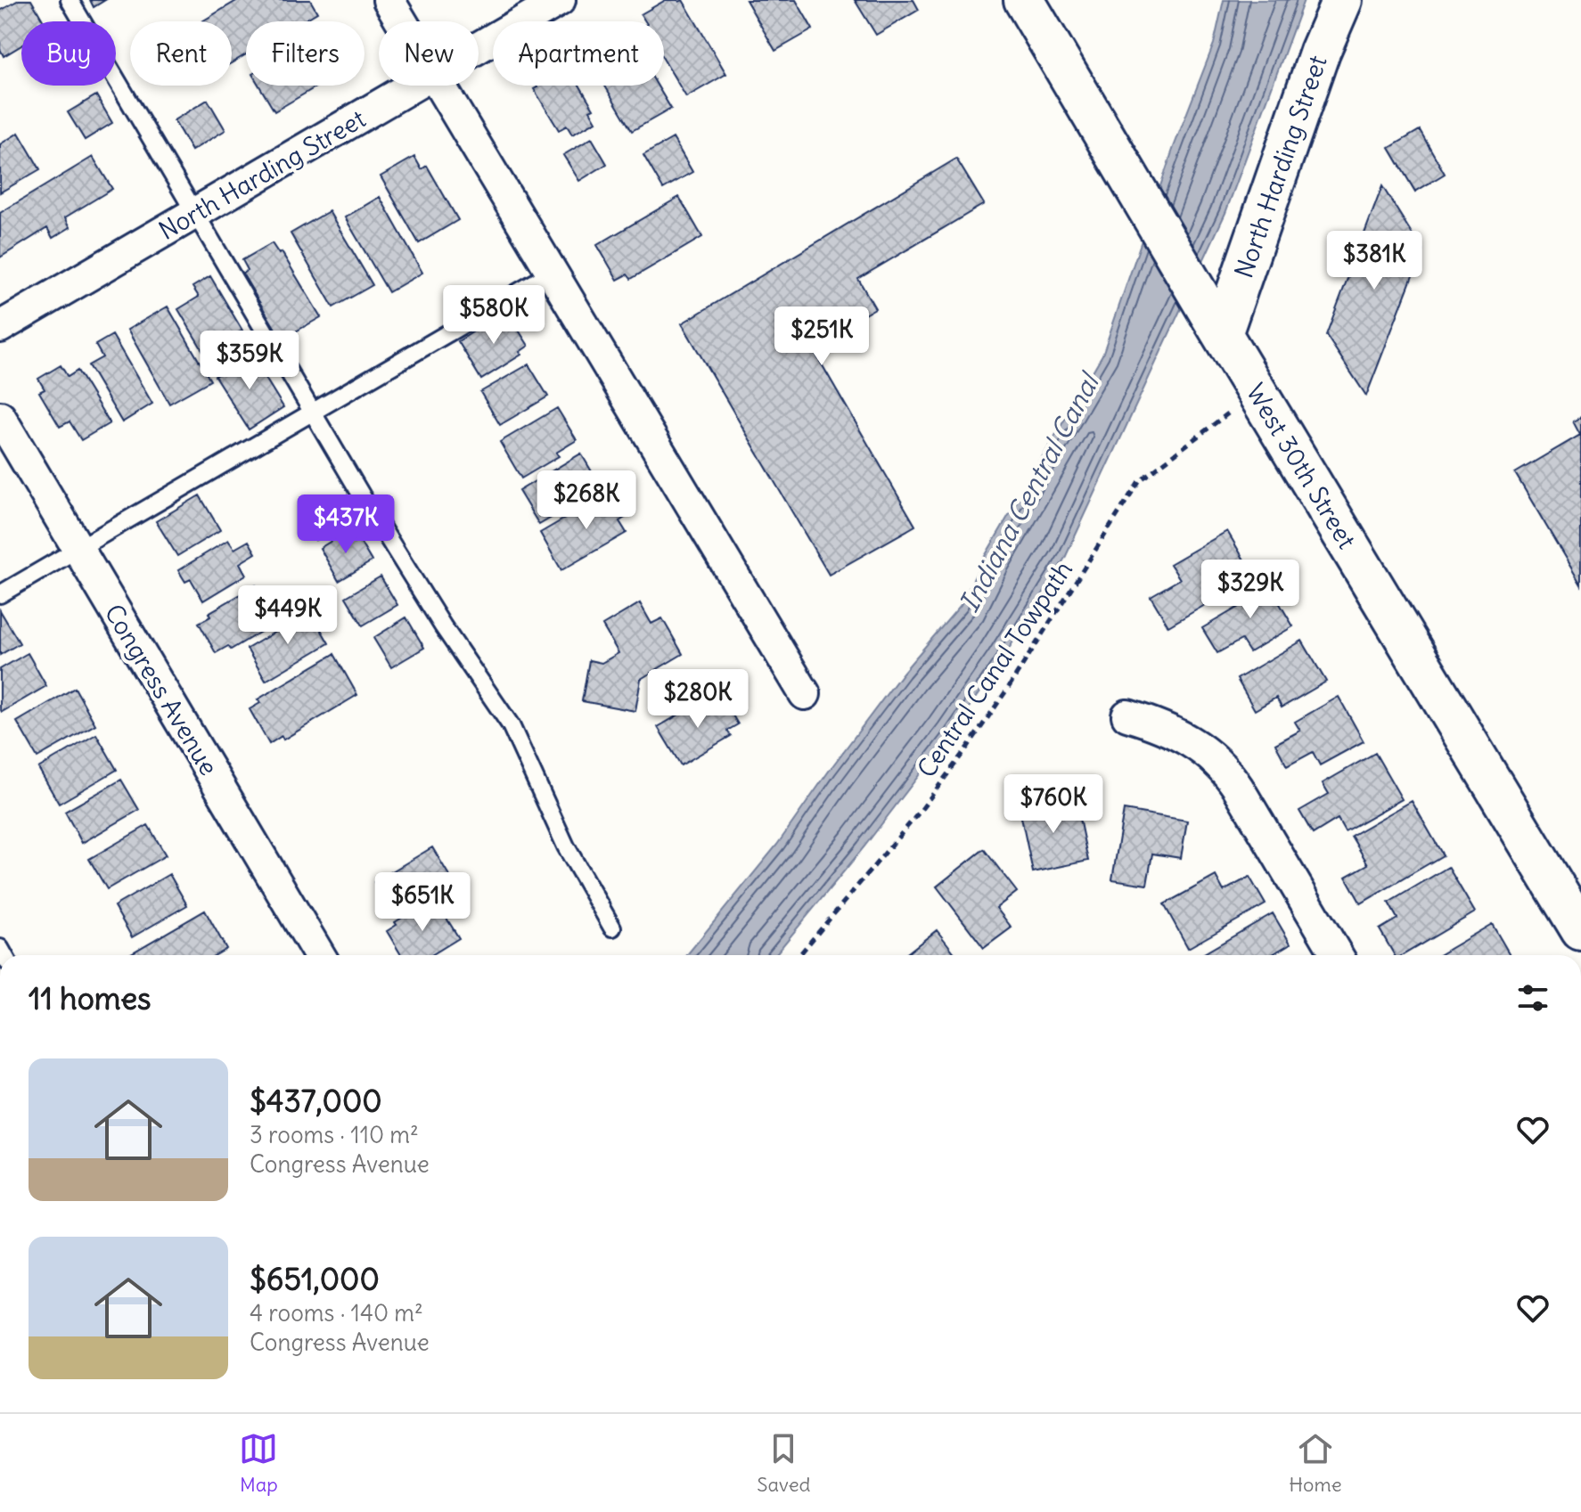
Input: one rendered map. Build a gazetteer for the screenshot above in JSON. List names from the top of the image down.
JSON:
{
  "streets": {
    "main road": ["North Harding Street", "West 30th Street"],
    "street": ["Congress Avenue"],
    "path": ["Central Canal Towpath"]
  },
  "crossings": [
    ["North Harding Street", "West 30th Street"]
  ],
  "water": ["Indiana Central Canal"],
  "page": {
    "chip": [
      "Buy",
      "Rent",
      "Filters",
      "New",
      "Apartment"
    ],
    "price": [
      "$381K",
      "$580K",
      "$251K",
      "$359K",
      "$268K",
      "$437K",
      "$329K",
      "$449K",
      "$280K",
      "$760K",
      "$651K"
    ],
    "heading": "11 homes",
    "list": [
      {
        "name": "$437,000",
        "note": "3 rooms · 110 m² · Congress Avenue"
      },
      {
        "name": "$651,000",
        "note": "4 rooms · 140 m² · Congress Avenue"
      }
    ],
    "tabs": ["Map", "Saved", "Home"]
  }
}
